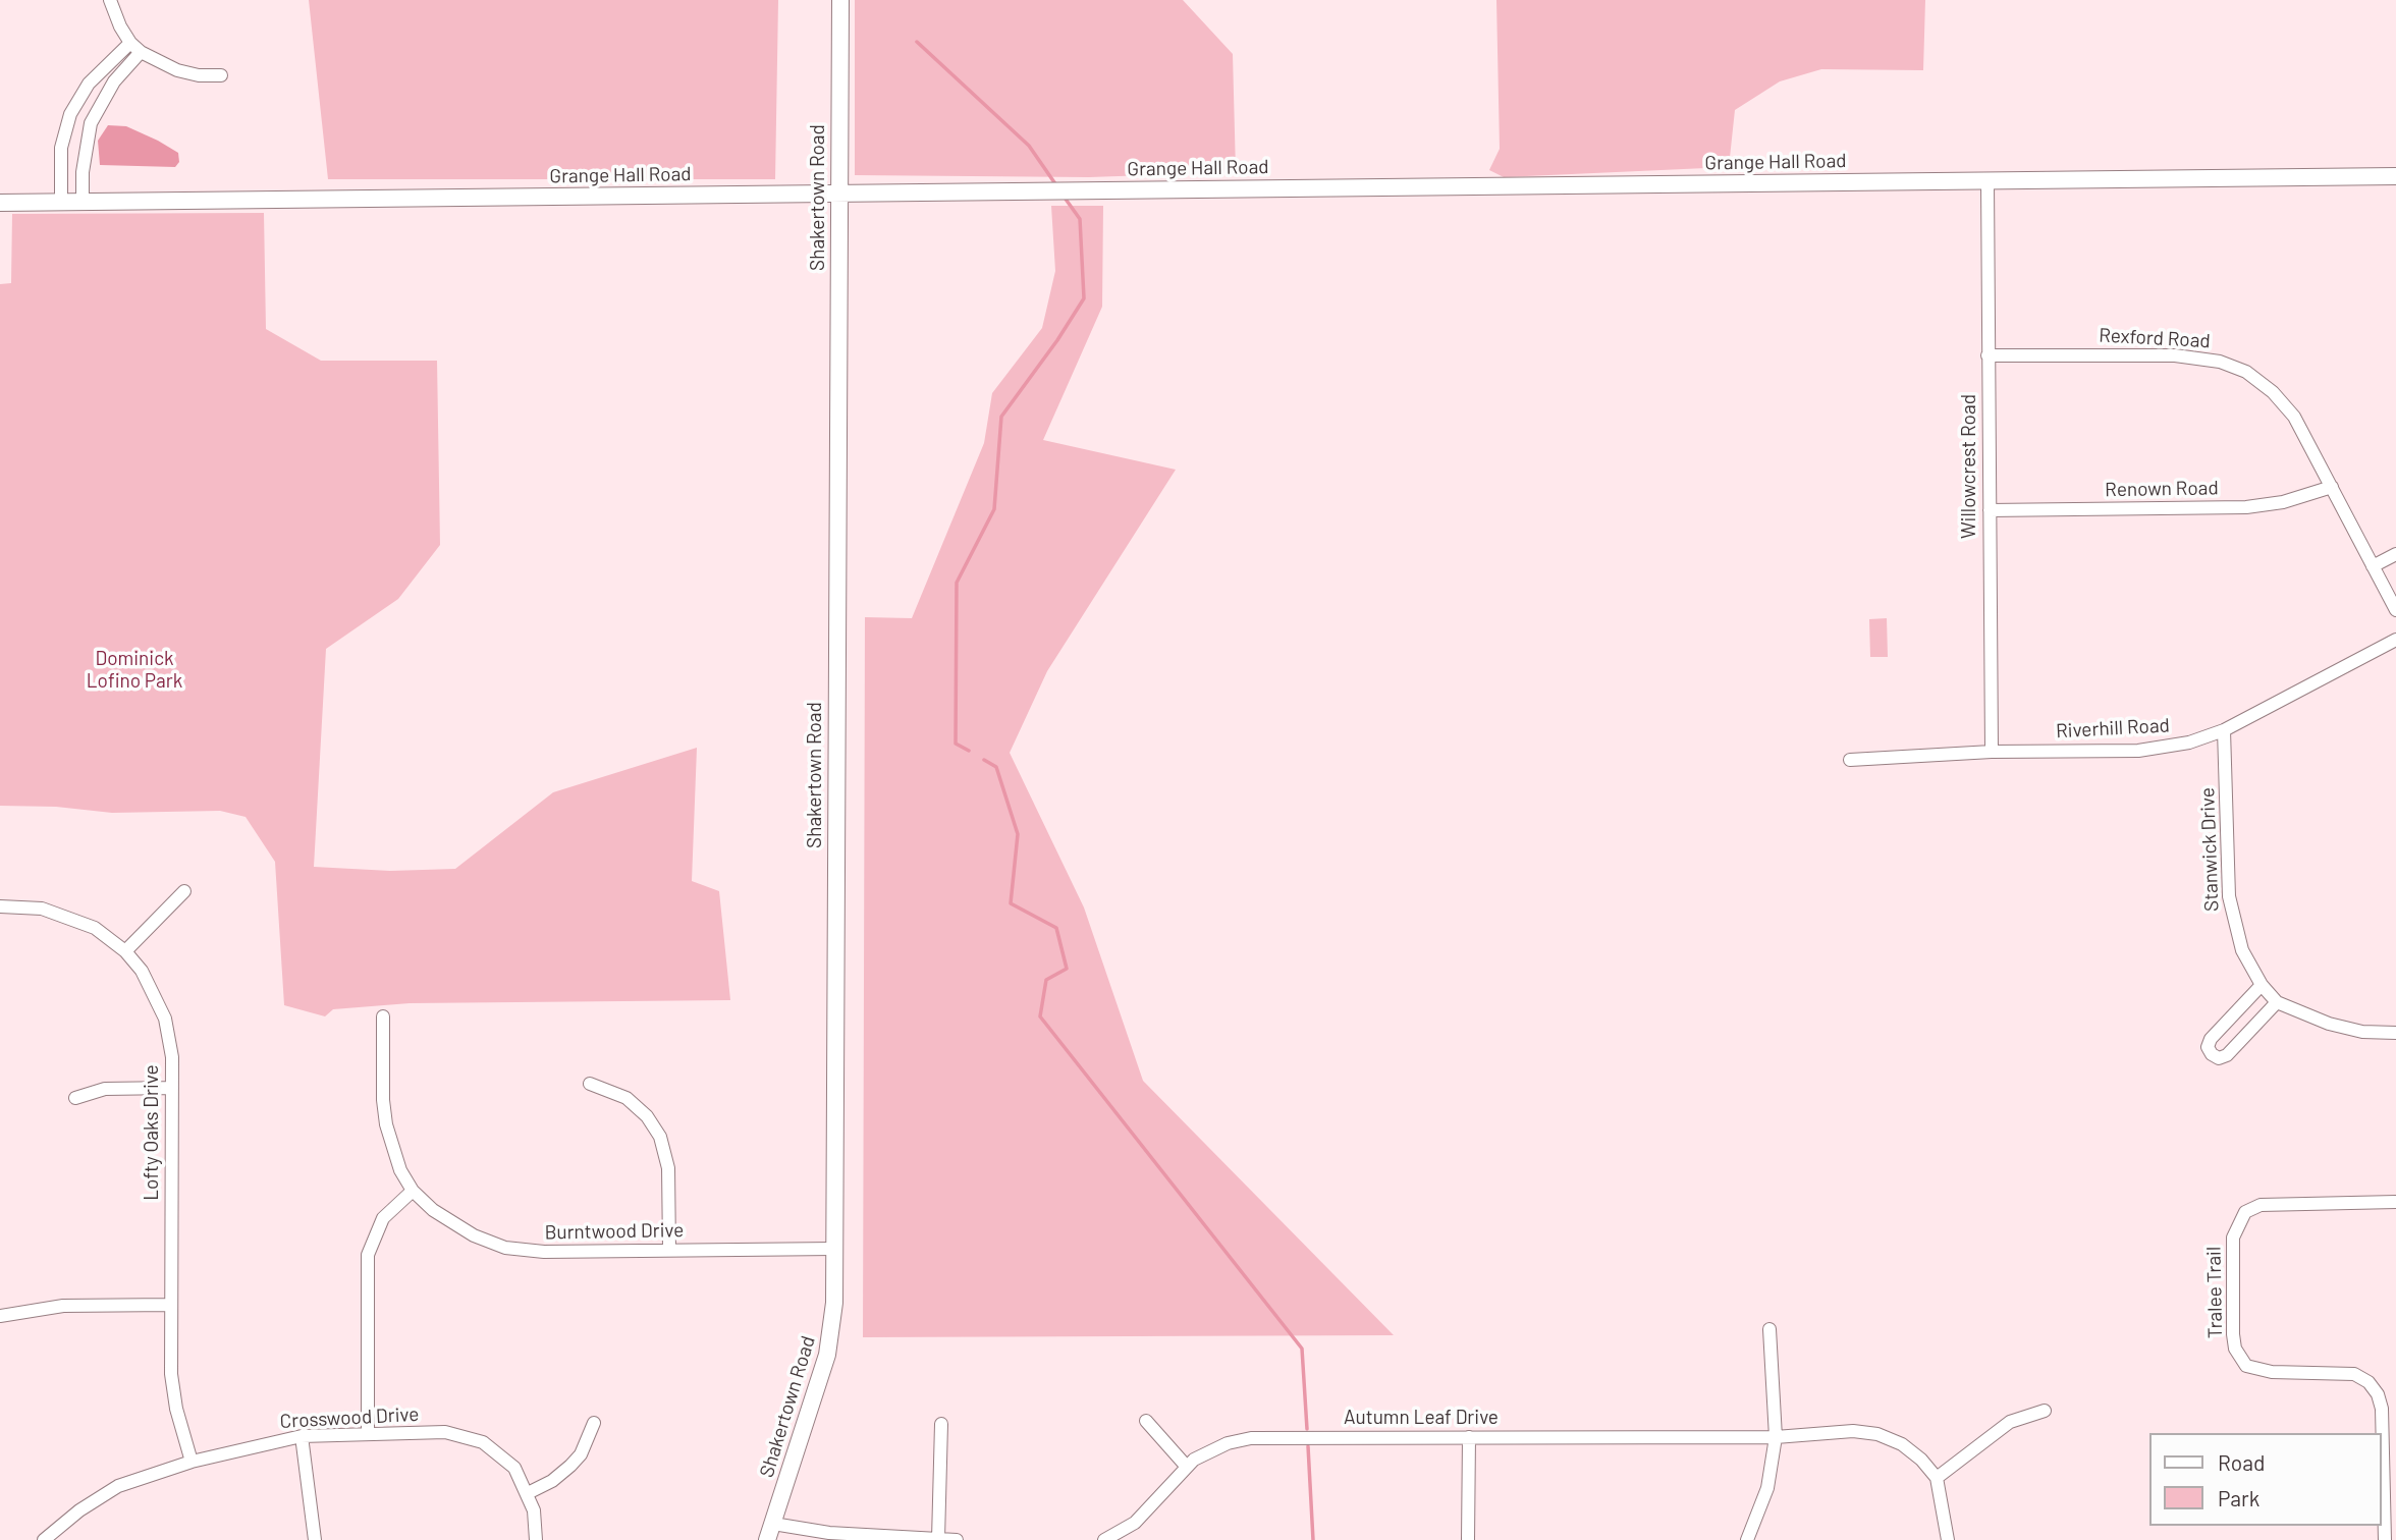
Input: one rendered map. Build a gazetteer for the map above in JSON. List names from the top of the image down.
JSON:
{
  "streets": {
    "street": [
      "Grange Hall Road",
      "Shakertown Road",
      "Rexford Road",
      "Willowcrest Road",
      "Renown Road",
      "Riverhill Road",
      "Stanwick Drive",
      "Lofty Oaks Drive",
      "Burntwood Drive",
      "Tralee Trail",
      "Crosswood Drive",
      "Autumn Leaf Drive"
    ]
  },
  "crossings": [
    ["Grange Hall Road", "Shakertown Road"],
    ["Grange Hall Road", "Willowcrest Road"],
    ["Shakertown Road", "Burntwood Drive"],
    ["Rexford Road", "Willowcrest Road"],
    ["Rexford Road", "Renown Road"],
    ["Willowcrest Road", "Renown Road"],
    ["Willowcrest Road", "Riverhill Road"],
    ["Riverhill Road", "Stanwick Drive"],
    ["Lofty Oaks Drive", "Crosswood Drive"]
  ],
  "parks": ["Dominick Lofino Park"],
  "legend": ["Road", "Park"]
}
